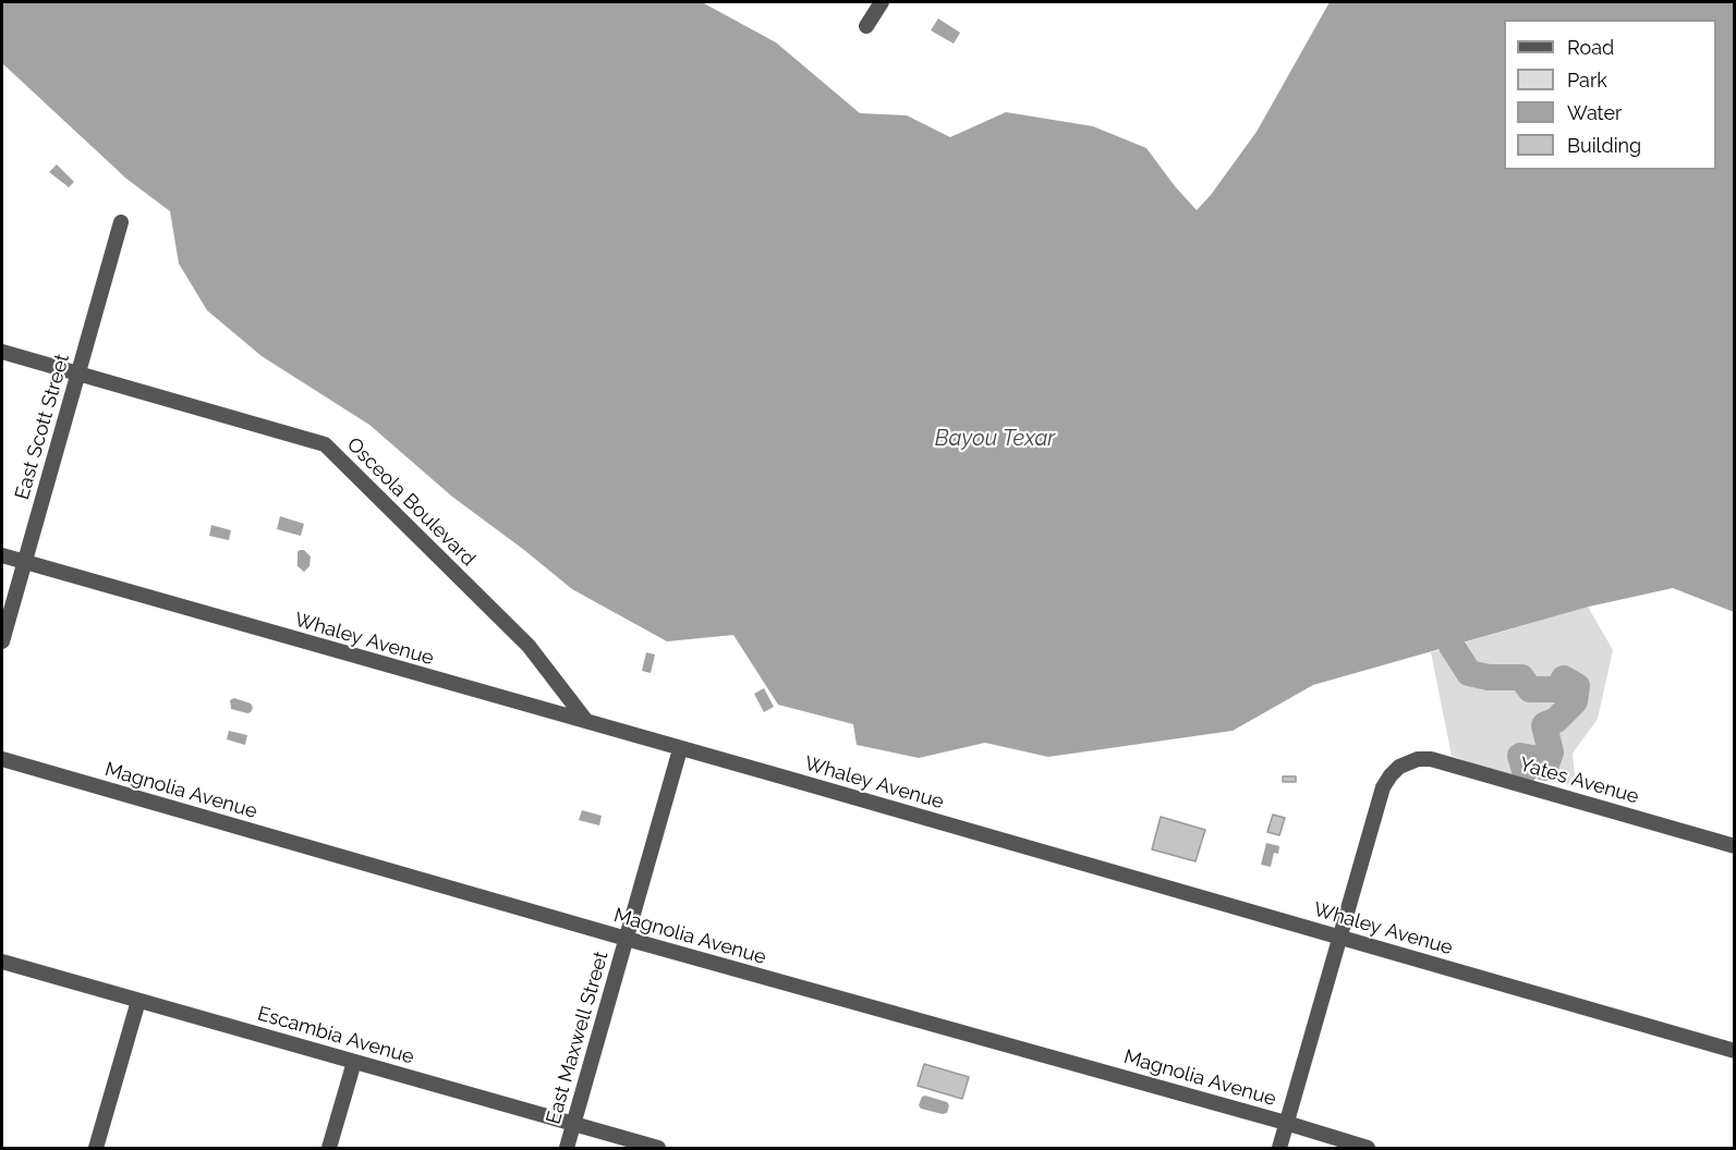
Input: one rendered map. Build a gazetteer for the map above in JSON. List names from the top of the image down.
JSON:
{
  "streets": {
    "street": [
      "East Scott Street",
      "Osceola Boulevard",
      "Whaley Avenue",
      "Yates Avenue",
      "Magnolia Avenue",
      "Escambia Avenue",
      "East Maxwell Street"
    ]
  },
  "crossings": [
    ["East Scott Street", "Osceola Boulevard"],
    ["East Scott Street", "Whaley Avenue"],
    ["Osceola Boulevard", "Whaley Avenue"],
    ["Whaley Avenue", "Yates Avenue"],
    ["Whaley Avenue", "East Maxwell Street"],
    ["Magnolia Avenue", "East Maxwell Street"],
    ["Escambia Avenue", "East Maxwell Street"]
  ],
  "water": ["Bayou Texar"],
  "legend": [
    "Road",
    "Park",
    "Water",
    "Building"
  ]
}
